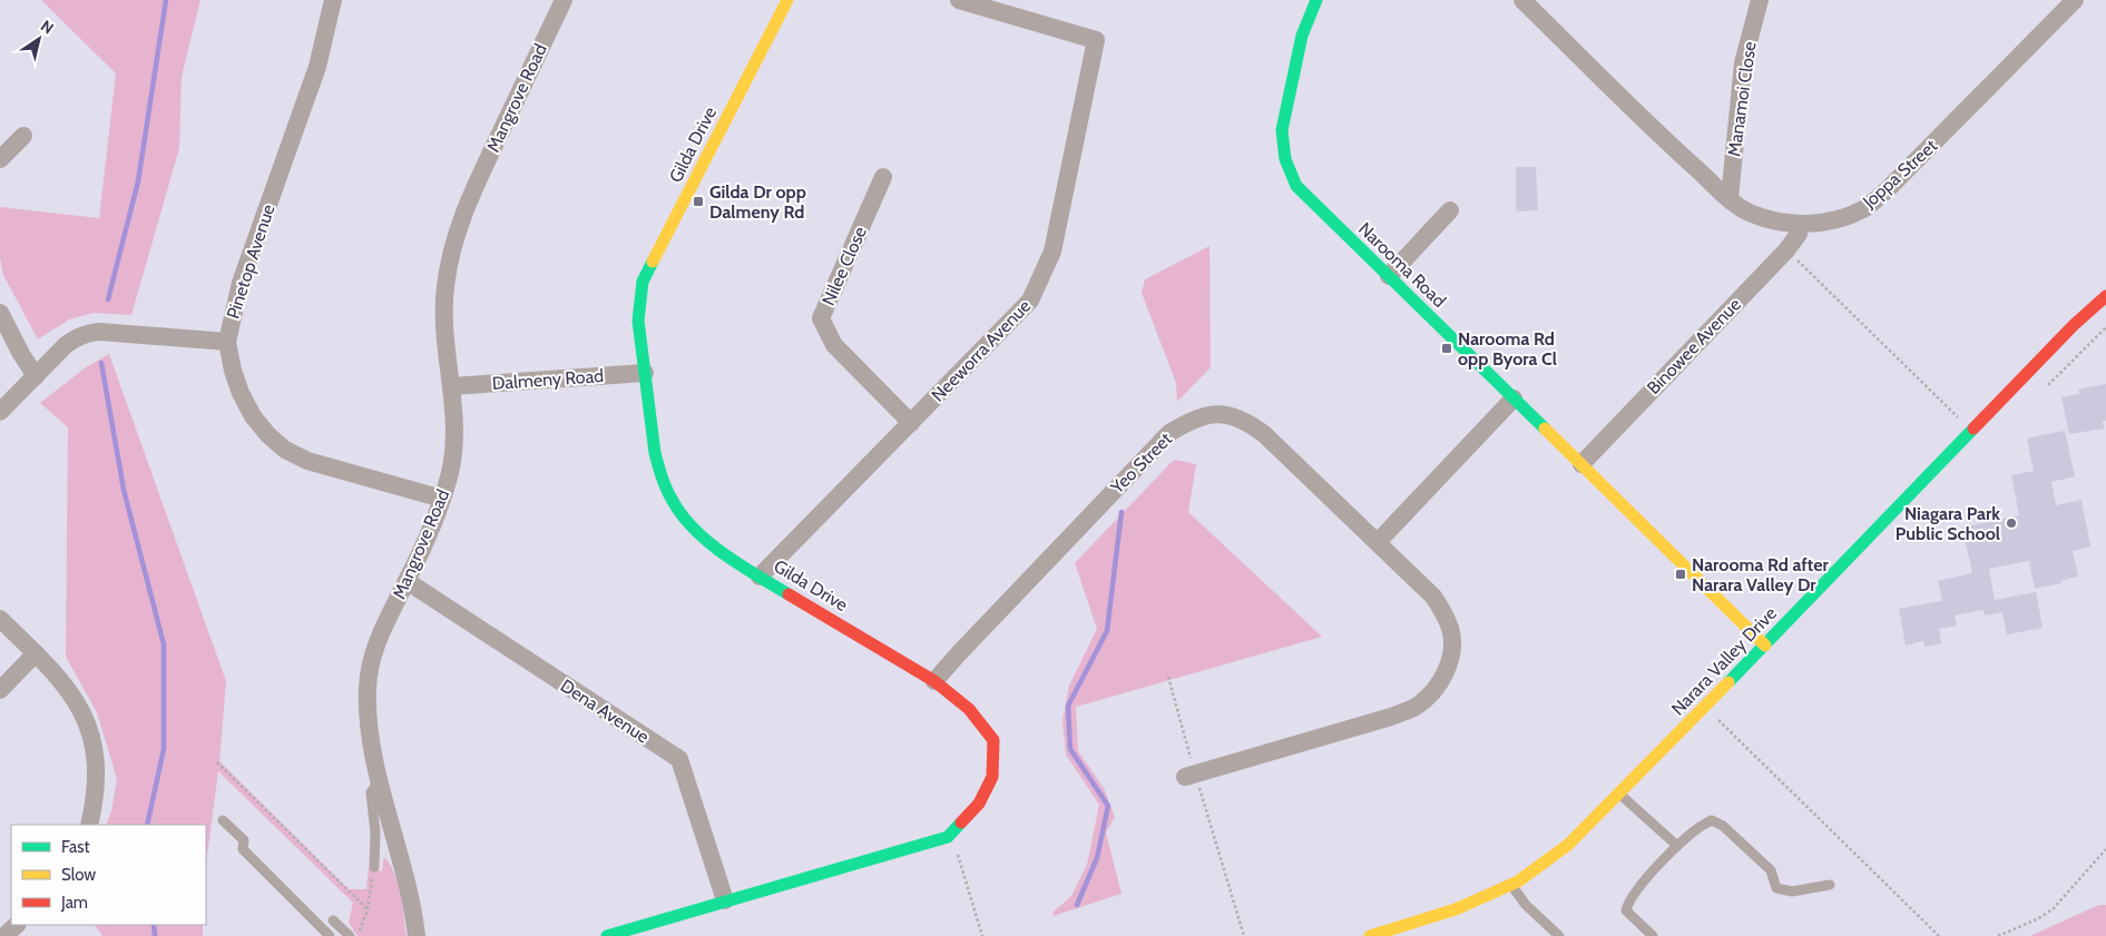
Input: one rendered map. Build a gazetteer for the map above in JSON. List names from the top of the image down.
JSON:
{
  "streets": {
    "street": [
      "Mangrove Road",
      "Manamoi Close",
      "Gilda Drive",
      "Joppa Street",
      "Pinetop Avenue",
      "Narooma Road",
      "Nilee Close",
      "Binowee Avenue",
      "Neeworra Avenue",
      "Dalmeny Road",
      "Yeo Street",
      "Narara Valley Drive",
      "Dena Avenue"
    ]
  },
  "crossings": [
    ["Mangrove Road", "Pinetop Avenue"],
    ["Mangrove Road", "Dalmeny Road"],
    ["Mangrove Road", "Dena Avenue"],
    ["Manamoi Close", "Joppa Street"],
    ["Gilda Drive", "Neeworra Avenue"],
    ["Gilda Drive", "Dalmeny Road"],
    ["Gilda Drive", "Yeo Street"],
    ["Gilda Drive", "Dena Avenue"],
    ["Joppa Street", "Binowee Avenue"],
    ["Narooma Road", "Binowee Avenue"],
    ["Narooma Road", "Narara Valley Drive"],
    ["Nilee Close", "Neeworra Avenue"]
  ],
  "places": {
    "transit": ["Gilda Dr opp Dalmeny Rd", "Narooma Rd opp Byora Cl", "Narooma Rd after Narara Valley Dr"],
    "other": ["Niagara Park Public School"]
  },
  "legend": ["Fast", "Slow", "Jam"],
  "north": "top right"
}
